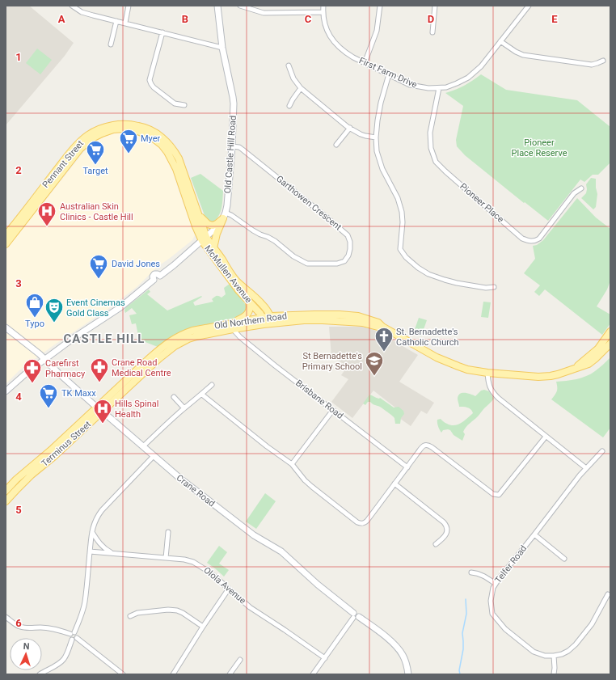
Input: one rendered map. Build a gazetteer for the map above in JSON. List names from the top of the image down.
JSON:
{
  "streets": {
    "main road": [
      "Pennant Street",
      "McMullen Avenue",
      "Old Northern Road",
      "Terminus Street"
    ],
    "street": [
      "First Farm Drive",
      "Old Castle Hill Road",
      "Garthowen Crescent",
      "Pioneer Place",
      "Brisbane Road",
      "Crane Road",
      "Telfer Road",
      "Olola Avenue"
    ]
  },
  "crossings": [
    ["First Farm Drive", "Pioneer Place"],
    ["Old Castle Hill Road", "Pennant Street"],
    ["Old Castle Hill Road", "Garthowen Crescent"],
    ["Old Castle Hill Road", "McMullen Avenue"],
    ["Old Castle Hill Road", "Crane Road"],
    ["Pennant Street", "McMullen Avenue"],
    ["McMullen Avenue", "Old Northern Road"],
    ["Old Northern Road", "Brisbane Road"],
    ["Old Northern Road", "Terminus Street"],
    ["Terminus Street", "Crane Road"]
  ],
  "districts": ["CASTLE HILL"],
  "parks": ["Pioneer Place Reserve"],
  "places": {
    "supermarket": [
      "Myer",
      "Target",
      "David Jones",
      "TK Maxx"
    ],
    "hospital": ["Australian Skin Clinics - Castle Hill", "Hills Spinal Health"],
    "shop": ["Typo"],
    "theatre": ["Event Cinemas Gold Class"],
    "church": ["St. Bernadette's Catholic Church"],
    "school or university": ["St Bernadette's Primary School"],
    "pharmacy": ["Crane Road Medical Centre", "Carefirst Pharmacy"]
  },
  "north": "top",
  "grid": {
    "columns": [
      "A",
      "B",
      "C",
      "D",
      "E"
    ],
    "rows": [
      "1",
      "2",
      "3",
      "4",
      "5",
      "6"
    ]
  }
}
